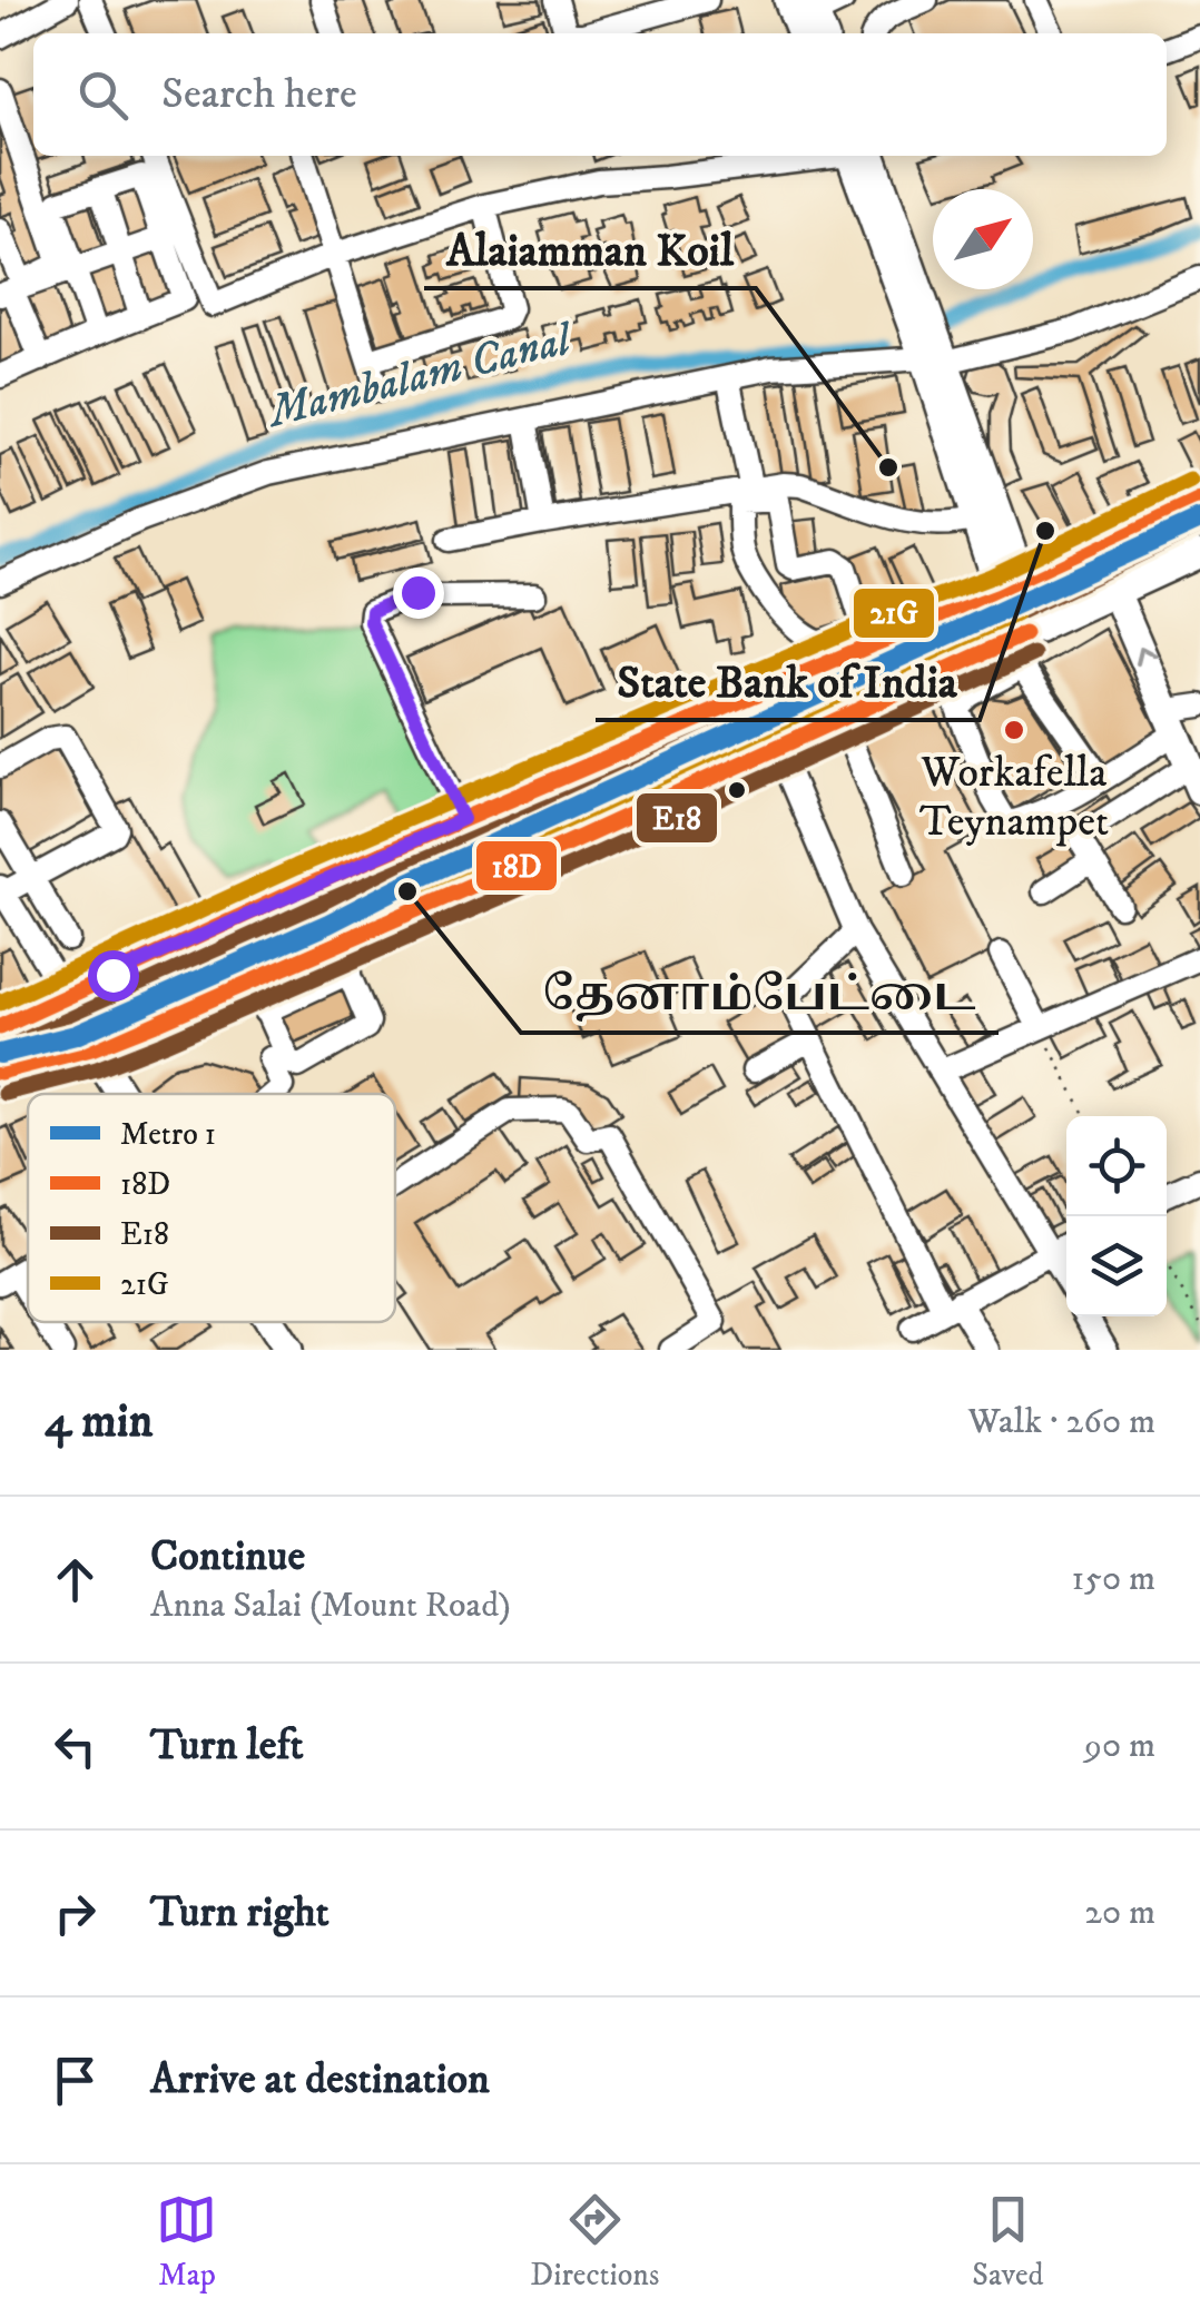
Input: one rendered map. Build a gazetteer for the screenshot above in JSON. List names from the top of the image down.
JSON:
{
  "water": ["Mambalam Canal"],
  "places": [
    "Alaiamman Koil",
    "State Bank of India",
    "Workafella Teynampet",
    "தேனாம்பேட்டை"
  ],
  "lines": [
    "transit line 21G",
    "transit line 18D",
    "metro line 1",
    "transit line E18"
  ],
  "legend": [
    "Metro 1",
    "18D",
    "E18",
    "21G"
  ],
  "north": "top right",
  "page": {
    "search": "Search here",
    "heading": ["4 min", "Walk · 260 m"],
    "list": [
      ["Continue", "Anna Salai (Mount Road)", "150 m"],
      ["Turn left", "90 m"],
      ["Turn right", "20 m"],
      "Arrive at destination"
    ],
    "nav": ["Map", "Directions", "Saved"]
  }
}
